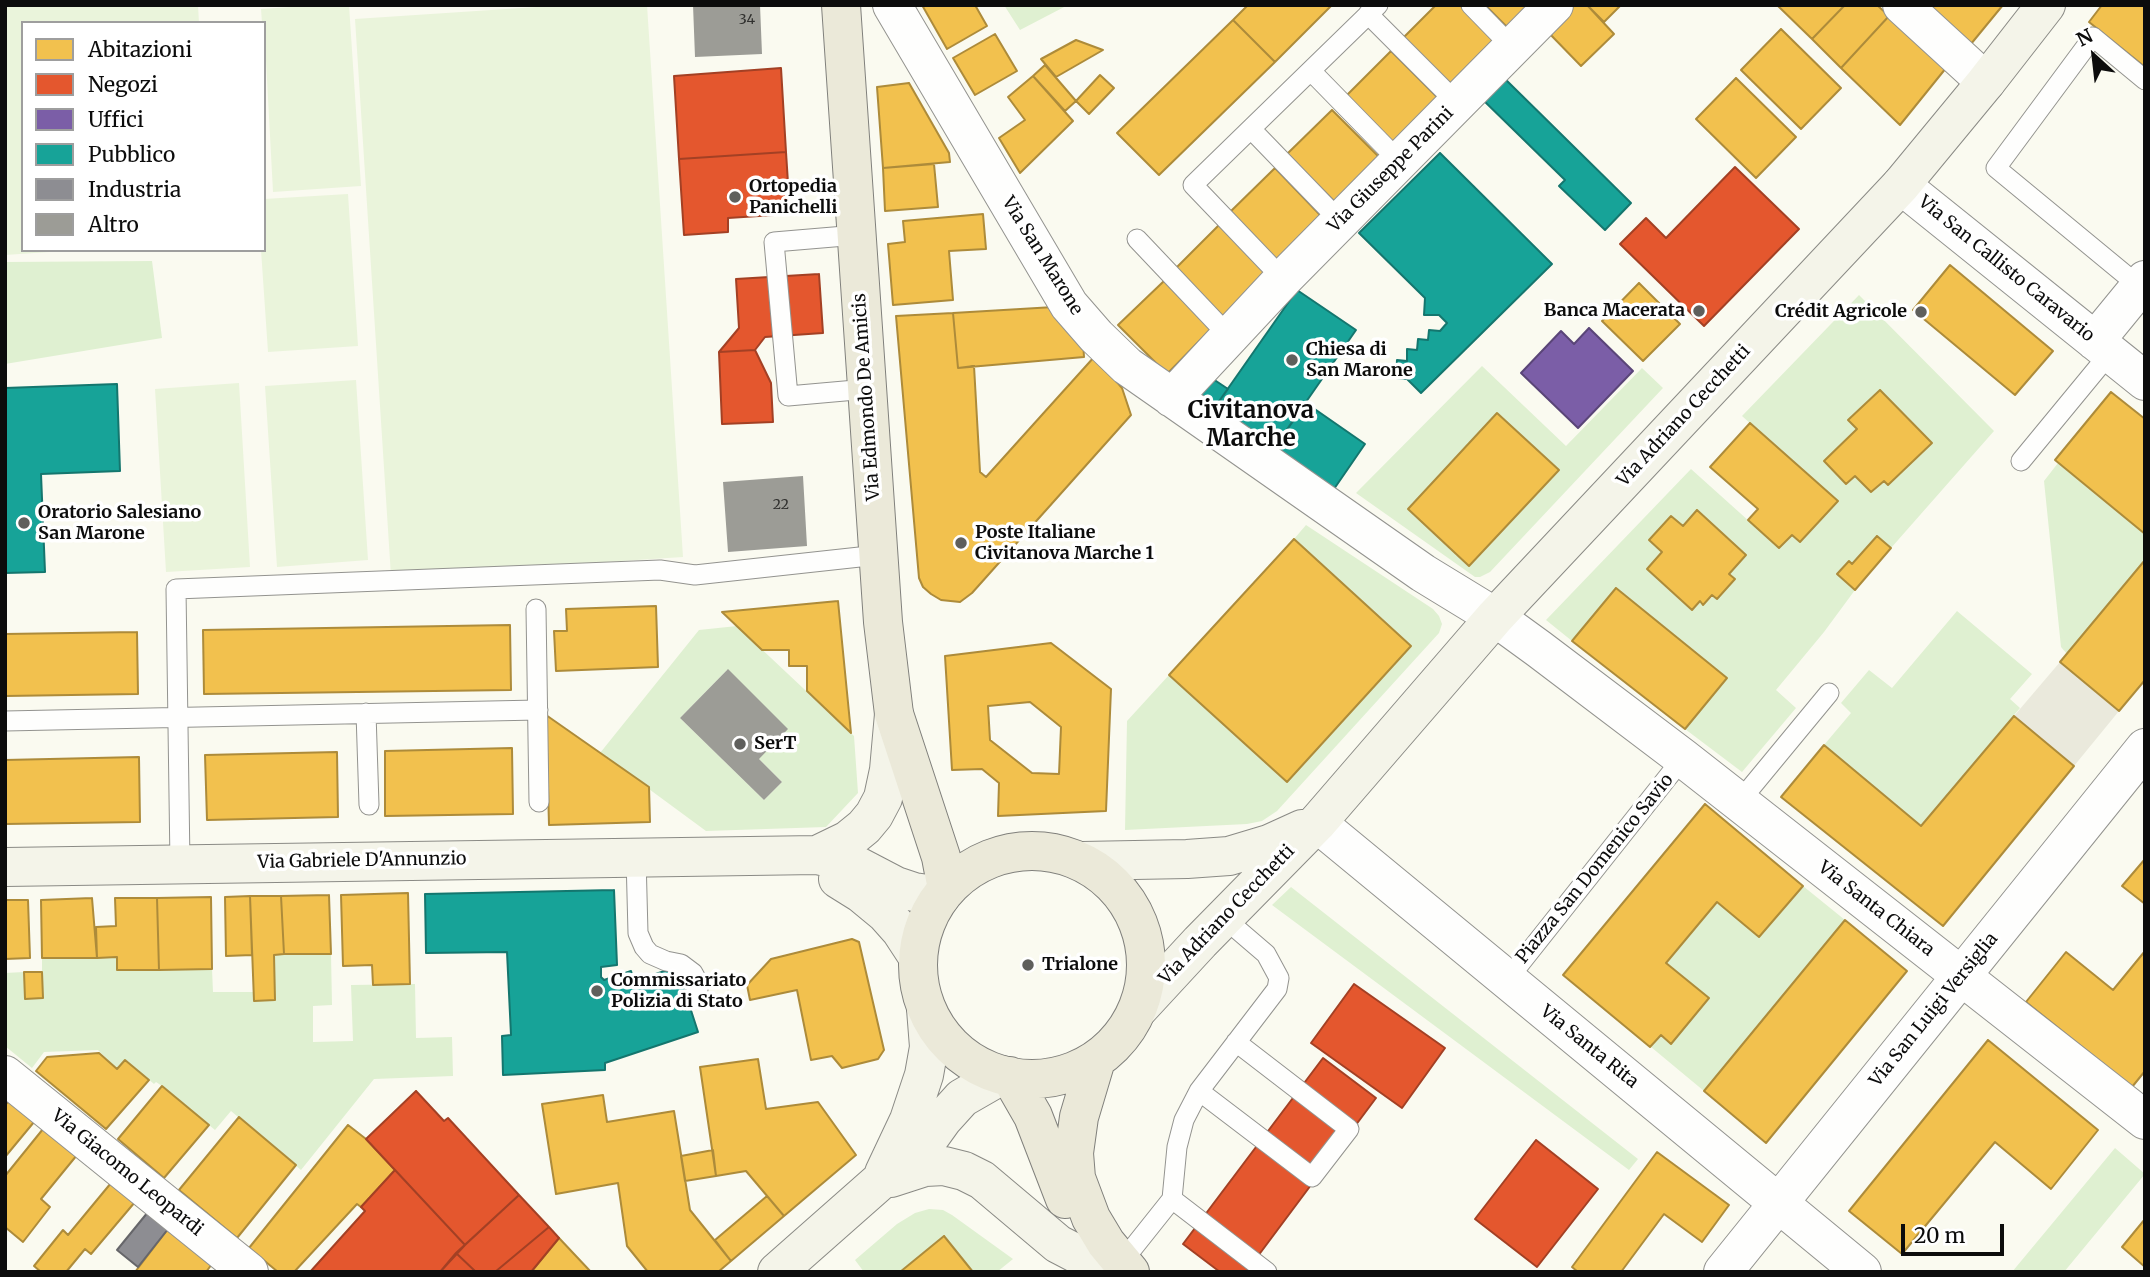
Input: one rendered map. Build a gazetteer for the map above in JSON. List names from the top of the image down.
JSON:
{
  "streets": {
    "main road": ["Via Edmondo De Amicis", "Via Adriano Cecchetti", "Via Gabriele D'Annunzio"],
    "street": [
      "Via Giuseppe Parini",
      "Via San Marone",
      "Via San Callisto Caravario",
      "Via Santa Chiara",
      "Via San Luigi Versiglia",
      "Via Santa Rita",
      "Via Giacomo Leopardi"
    ],
    "lane": ["Piazza San Domenico Savio"]
  },
  "crossings": [
    ["Via Giuseppe Parini", "Via San Marone"],
    ["Via San Marone", "Via Adriano Cecchetti"],
    ["Via San Marone", "Via Santa Chiara"],
    ["Via San Callisto Caravario", "Via Adriano Cecchetti"],
    ["Via Edmondo De Amicis", "Via Adriano Cecchetti"],
    ["Via Edmondo De Amicis", "Via Gabriele D'Annunzio"],
    ["Via Adriano Cecchetti", "Via Gabriele D'Annunzio"],
    ["Via Adriano Cecchetti", "Via Santa Chiara"],
    ["Via Adriano Cecchetti", "Via Santa Rita"],
    ["Piazza San Domenico Savio", "Via Santa Chiara"],
    ["Piazza San Domenico Savio", "Via Santa Rita"],
    ["Via Santa Chiara", "Via San Luigi Versiglia"],
    ["Via San Luigi Versiglia", "Via Santa Rita"]
  ],
  "districts": ["Civitanova Marche"],
  "places": [
    "Ortopedia Panichelli",
    "Banca Macerata",
    "Crédit Agricole",
    "Chiesa di San Marone",
    "Oratorio Salesiano San Marone",
    "Poste Italiane Civitanova Marche 1",
    "SerT",
    "Trialone",
    "Commissariato Polizia di Stato"
  ],
  "house_numbers": ["34", "22"],
  "legend": [
    "Abitazioni",
    "Negozi",
    "Uffici",
    "Pubblico",
    "Industria",
    "Altro"
  ],
  "scale_bar": "20 m",
  "north": "top left"
}
